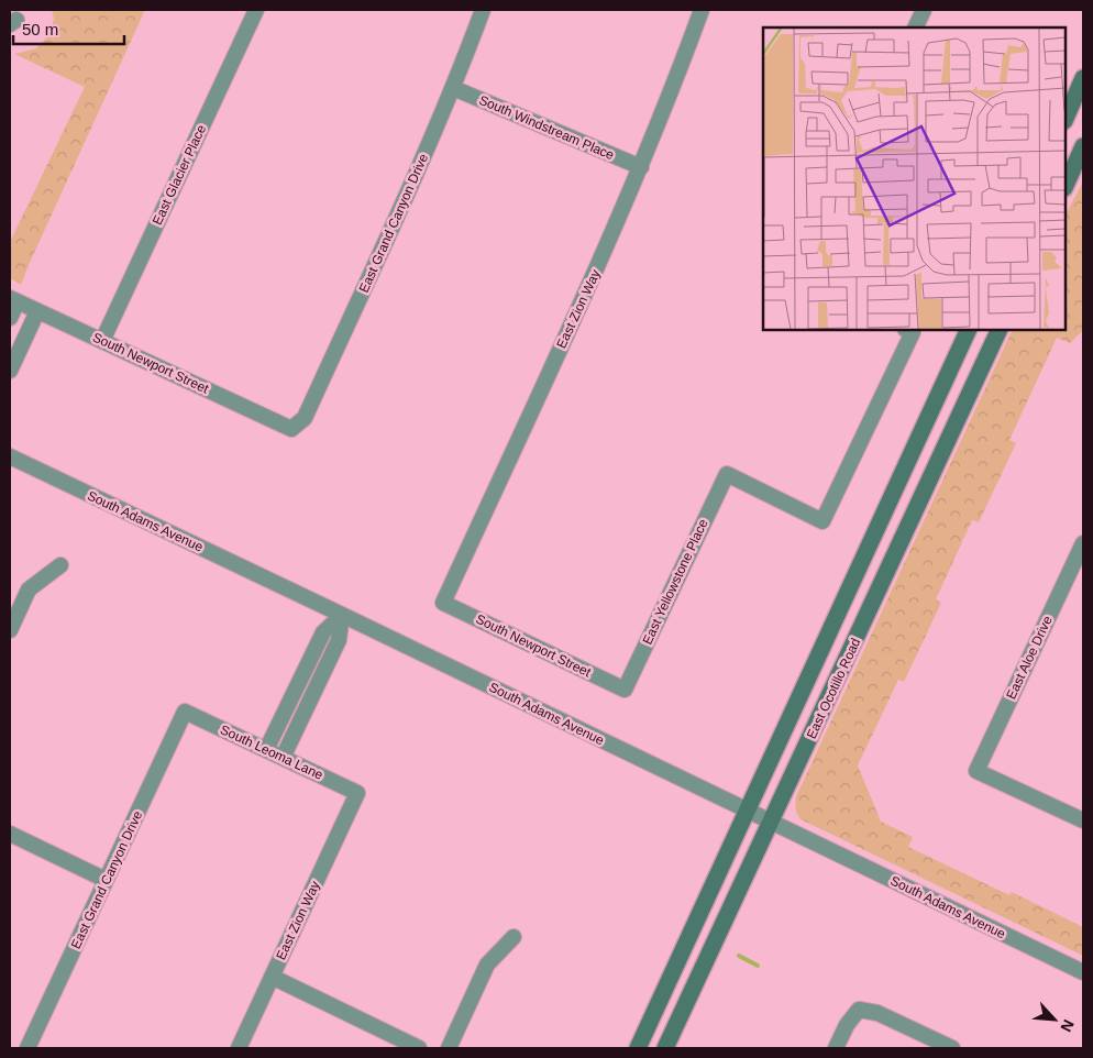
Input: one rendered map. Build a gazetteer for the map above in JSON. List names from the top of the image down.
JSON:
{
  "streets": {
    "main road": ["East Ocotillo Road"],
    "street": [
      "South Windstream Place",
      "East Glacier Place",
      "East Grand Canyon Drive",
      "East Zion Way",
      "South Newport Street",
      "South Adams Avenue",
      "East Yellowstone Place",
      "East Aloe Drive",
      "South Leoma Lane"
    ]
  },
  "crossings": [
    ["South Windstream Place", "East Grand Canyon Drive"],
    ["South Windstream Place", "East Zion Way"],
    ["East Glacier Place", "South Newport Street"],
    ["East Grand Canyon Drive", "South Newport Street"],
    ["East Grand Canyon Drive", "South Leoma Lane"],
    ["East Zion Way", "South Newport Street"],
    ["East Zion Way", "South Leoma Lane"],
    ["South Newport Street", "East Yellowstone Place"],
    ["South Adams Avenue", "East Ocotillo Road"]
  ],
  "scale_bar": "50 m",
  "north": "bottom right"
}
